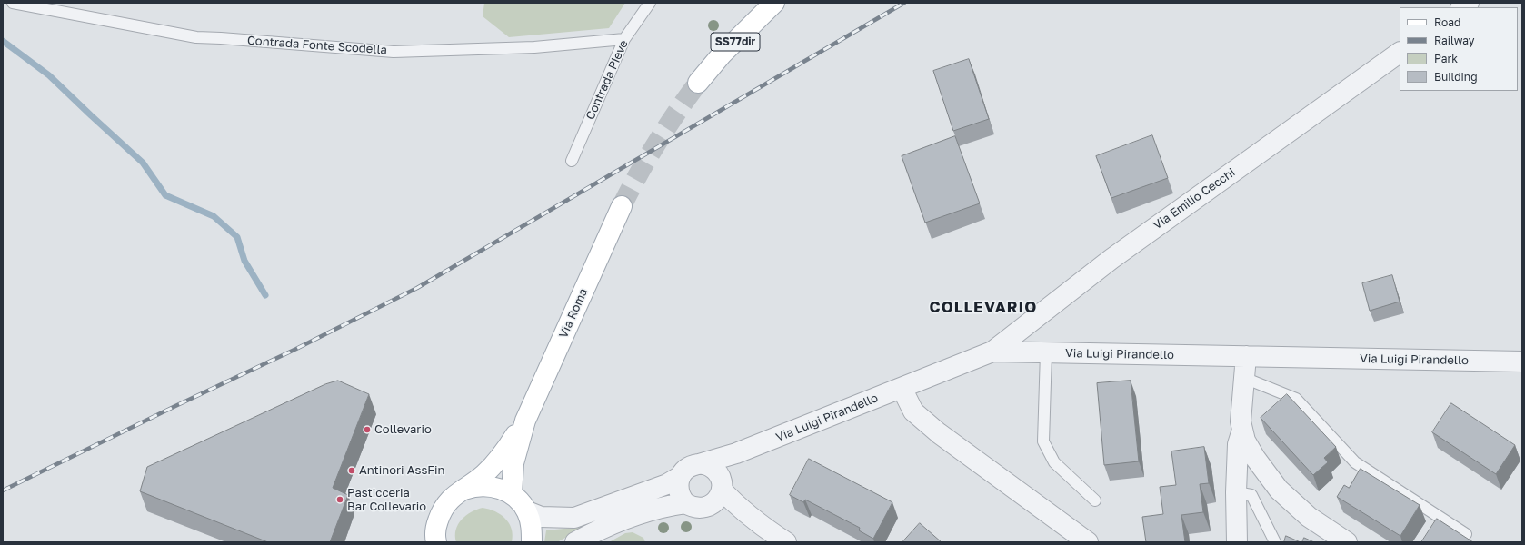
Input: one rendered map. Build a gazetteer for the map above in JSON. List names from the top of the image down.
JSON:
{
  "streets": {
    "main road": ["SS77dir", "Via Roma"],
    "street": ["Via Emilio Cecchi", "Via Luigi Pirandello"],
    "lane": ["Contrada Fonte Scodella", "Contrada Pieve"]
  },
  "crossings": [
    ["Contrada Fonte Scodella", "Contrada Pieve"],
    ["Via Emilio Cecchi", "Via Luigi Pirandello"]
  ],
  "districts": ["COLLEVARIO"],
  "places": ["Collevario", "Antinori AssFin", "Pasticceria Bar Collevario"],
  "legend": [
    "Road",
    "Railway",
    "Park",
    "Building"
  ]
}
